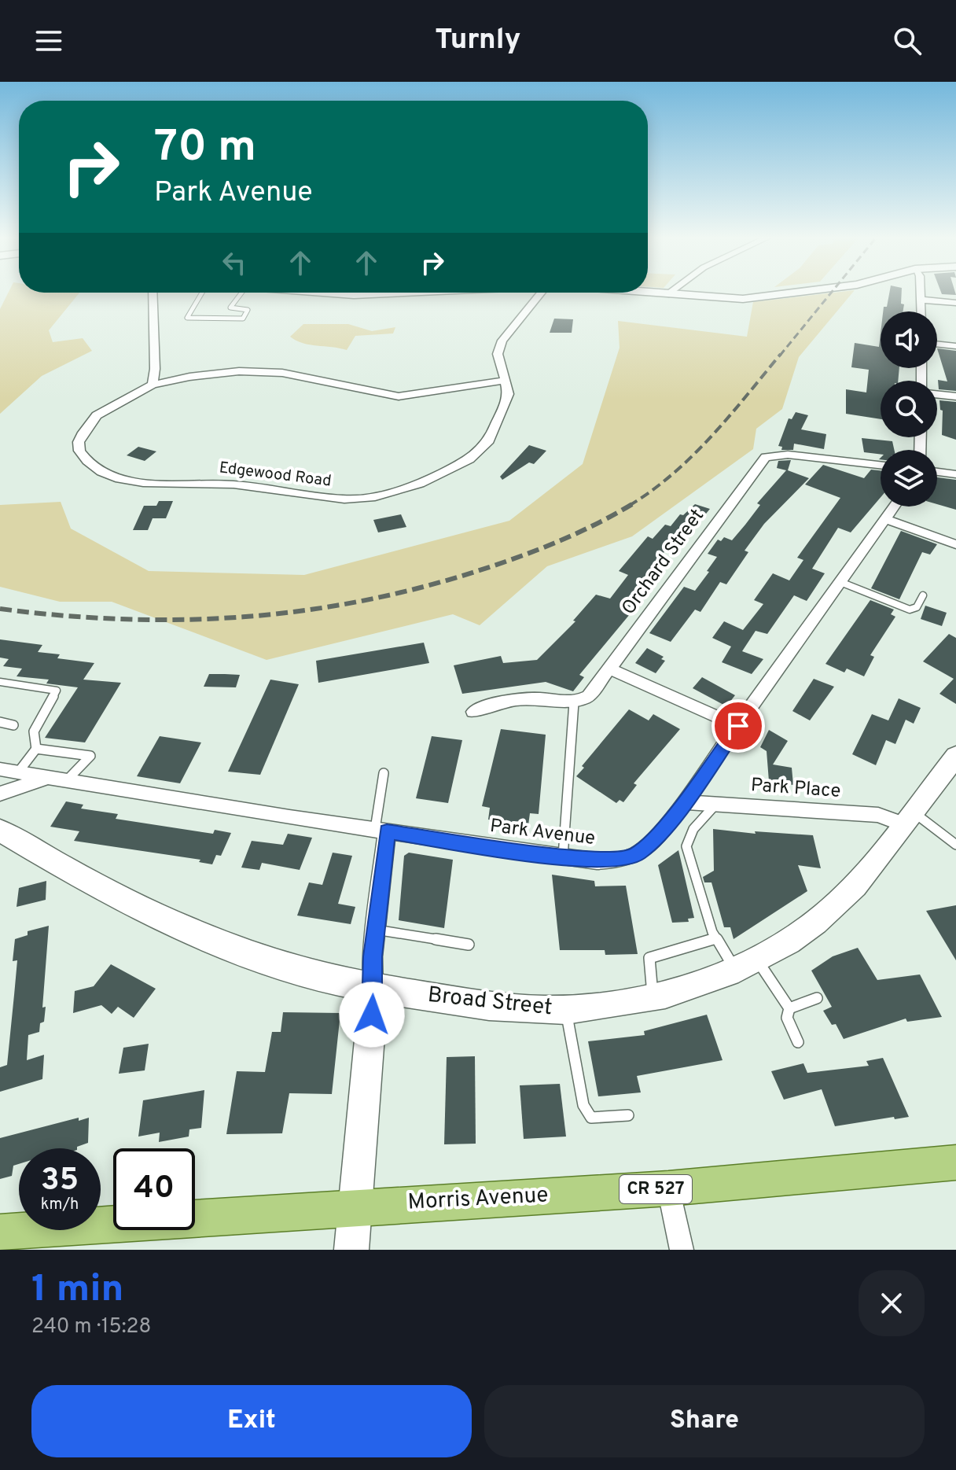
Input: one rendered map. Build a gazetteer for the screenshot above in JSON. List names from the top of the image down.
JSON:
{
  "streets": {
    "main road": ["Broad Street", "CR 527", "Morris Avenue"],
    "street": [
      "Edgewood Road",
      "Orchard Street",
      "Park Place",
      "Park Avenue"
    ]
  },
  "crossings": [
    ["Park Place", "Park Avenue"],
    ["Park Place", "Broad Street"]
  ],
  "page": {
    "header": "Turnly",
    "turn": ["70 m", "Park Avenue"],
    "speed": "35 km/h",
    "limit": "40",
    "heading": ["1 min", "240 m · 15:28"],
    "buttons": ["Exit", "Share"]
  }
}
